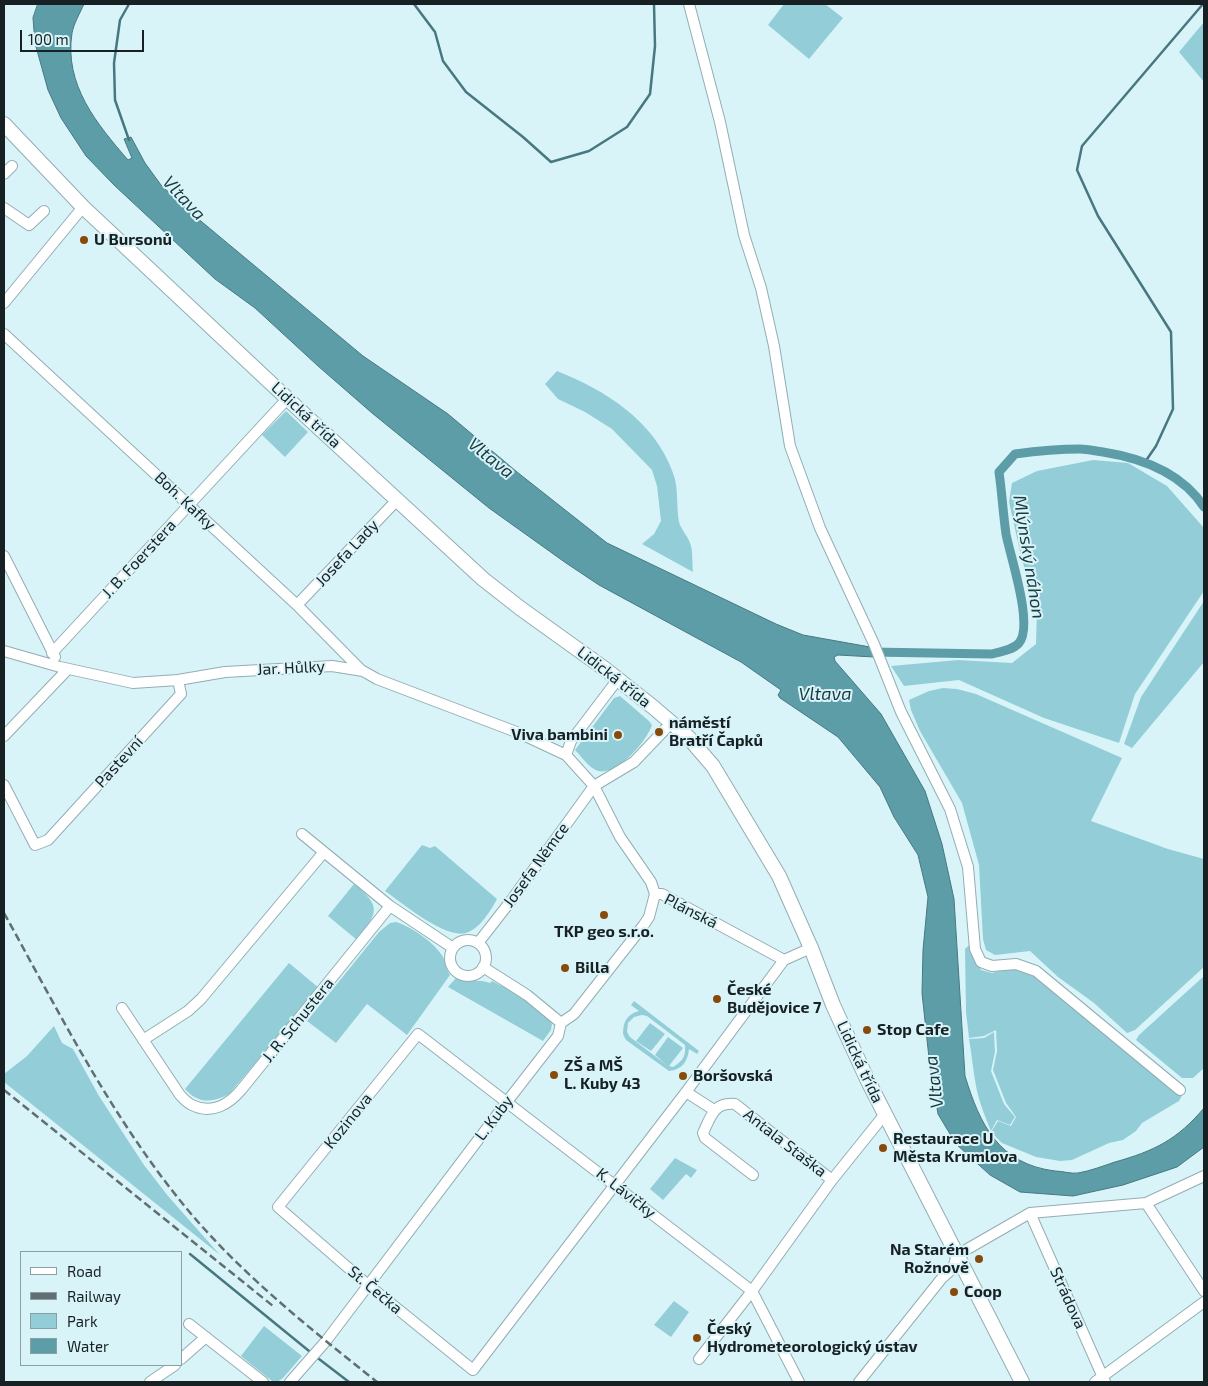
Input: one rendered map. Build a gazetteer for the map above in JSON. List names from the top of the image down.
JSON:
{
  "streets": {
    "street": [
      "Lidická třída",
      "Boh. Kafky",
      "Josefa Lady",
      "J. B. Foerstera",
      "Jar. Hůlky",
      "Pastevní",
      "Josefa Němce",
      "Plánská",
      "J. R. Schustera",
      "L. Kuby",
      "Kozinova",
      "Antala Staška",
      "K. Lávičky",
      "St. Čečka",
      "Strádova"
    ]
  },
  "crossings": [
    ["Lidická třída", "Josefa Lady"],
    ["Lidická třída", "J. B. Foerstera"],
    ["Lidická třída", "Antala Staška"],
    ["Boh. Kafky", "Josefa Lady"],
    ["Boh. Kafky", "J. B. Foerstera"],
    ["Boh. Kafky", "Jar. Hůlky"],
    ["Jar. Hůlky", "Pastevní"],
    ["Jar. Hůlky", "Plánská"],
    ["Josefa Němce", "Plánská"],
    ["Plánská", "L. Kuby"],
    ["L. Kuby", "K. Lávičky"],
    ["L. Kuby", "St. Čečka"],
    ["Kozinova", "K. Lávičky"],
    ["Kozinova", "St. Čečka"],
    ["Antala Staška", "K. Lávičky"],
    ["K. Lávičky", "St. Čečka"]
  ],
  "water": ["Vltava", "Mlýnský náhon"],
  "places": [
    "U Bursonů",
    "náměstí Bratří Čapků",
    "Viva bambini",
    "TKP geo s.r.o.",
    "Billa",
    "České Budějovice 7",
    "Stop Cafe",
    "ZŠ a MŠ L. Kuby 43",
    "Boršovská",
    "Restaurace U Města Krumlova",
    "Na Starém Rožnově",
    "Coop",
    "Český Hydrometeorologický ústav"
  ],
  "legend": [
    "Road",
    "Railway",
    "Park",
    "Water"
  ],
  "scale_bar": "100 m"
}
